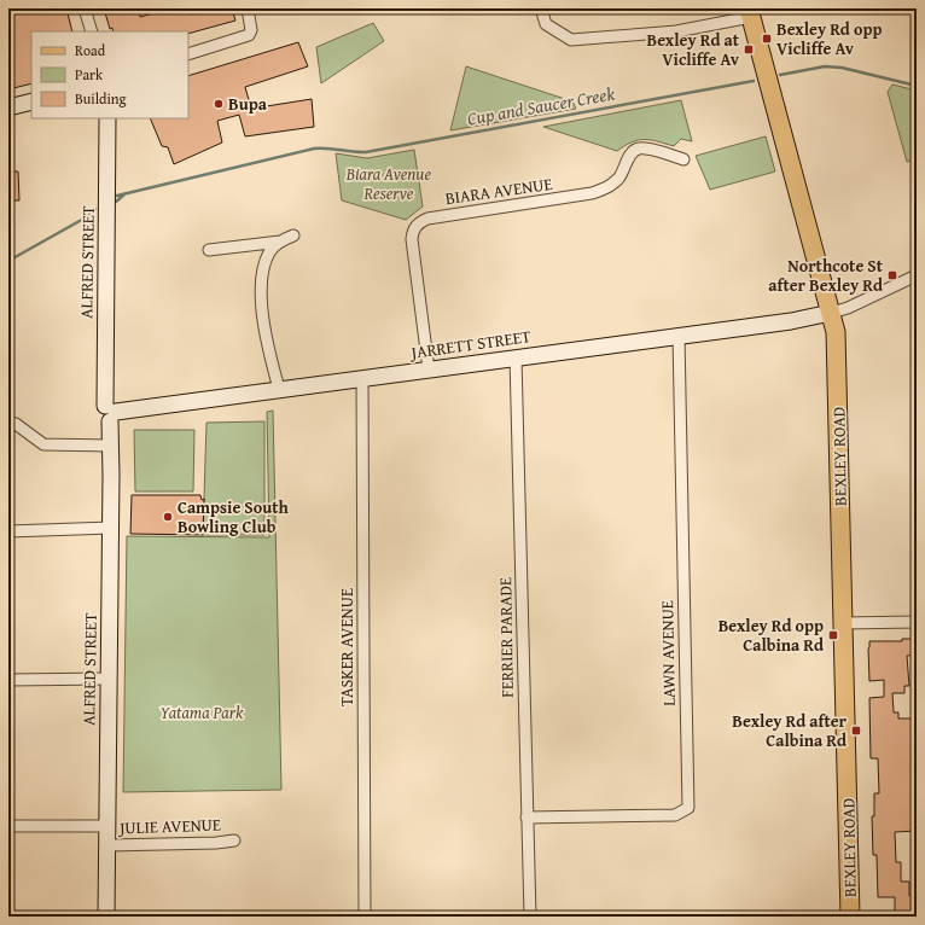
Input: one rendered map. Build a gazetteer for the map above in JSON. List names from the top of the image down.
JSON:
{
  "streets": {
    "main road": ["BEXLEY ROAD"],
    "street": [
      "BIARA AVENUE",
      "ALFRED STREET",
      "JARRETT STREET",
      "FERRIER PARADE",
      "TASKER AVENUE",
      "LAWN AVENUE",
      "JULIE AVENUE"
    ]
  },
  "crossings": [
    ["BIARA AVENUE", "JARRETT STREET"],
    ["ALFRED STREET", "JARRETT STREET"],
    ["ALFRED STREET", "JULIE AVENUE"],
    ["JARRETT STREET", "BEXLEY ROAD"],
    ["JARRETT STREET", "FERRIER PARADE"],
    ["JARRETT STREET", "TASKER AVENUE"],
    ["JARRETT STREET", "LAWN AVENUE"],
    ["FERRIER PARADE", "LAWN AVENUE"]
  ],
  "water": ["Cup and Saucer Creek"],
  "parks": ["Biara Avenue Reserve", "Yatama Park"],
  "places": {
    "transit": [
      "Bexley Rd opp Vicliffe Av",
      "Bexley Rd at Vicliffe Av",
      "Northcote St after Bexley Rd",
      "Bexley Rd opp Calbina Rd",
      "Bexley Rd after Calbina Rd"
    ],
    "other": ["Bupa", "Campsie South Bowling Club"]
  },
  "legend": ["Road", "Park", "Building"]
}
